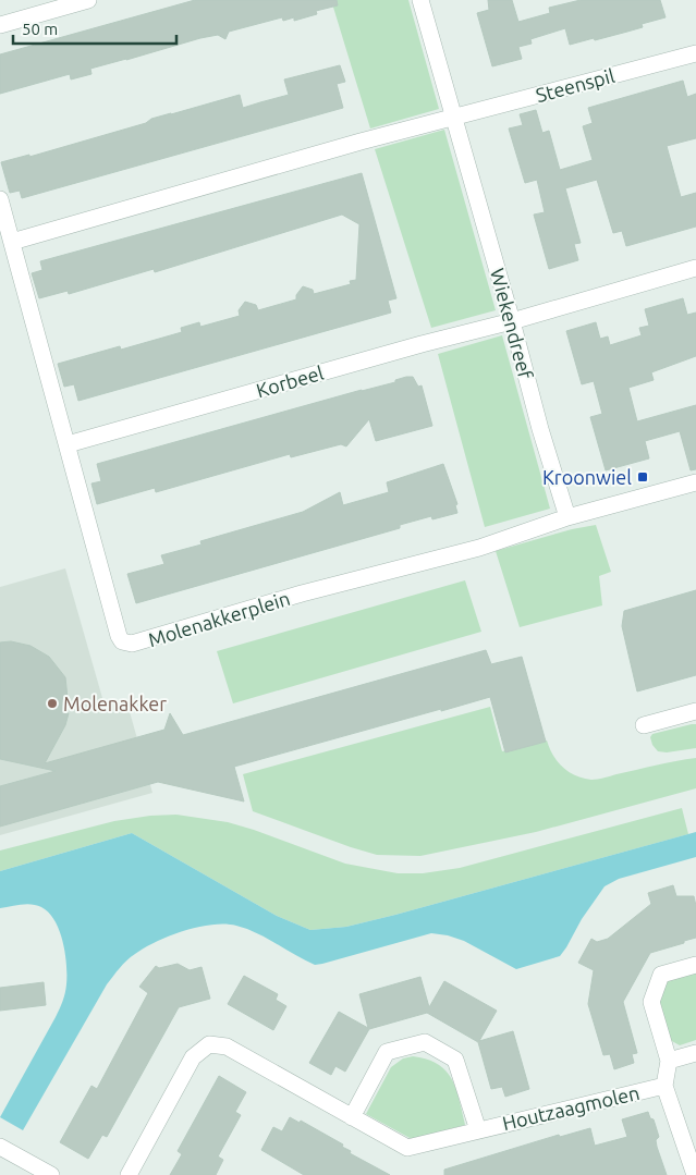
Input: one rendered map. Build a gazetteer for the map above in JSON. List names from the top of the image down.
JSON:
{
  "streets": {
    "street": [
      "Steenspil",
      "Wiekendreef",
      "Korbeel",
      "Molenakkerplein",
      "Houtzaagmolen"
    ]
  },
  "crossings": [
    ["Steenspil", "Wiekendreef"],
    ["Wiekendreef", "Korbeel"],
    ["Wiekendreef", "Molenakkerplein"],
    ["Korbeel", "Molenakkerplein"]
  ],
  "places": {
    "transit": ["Kroonwiel"],
    "other": ["Molenakker"]
  },
  "scale_bar": "50 m"
}
